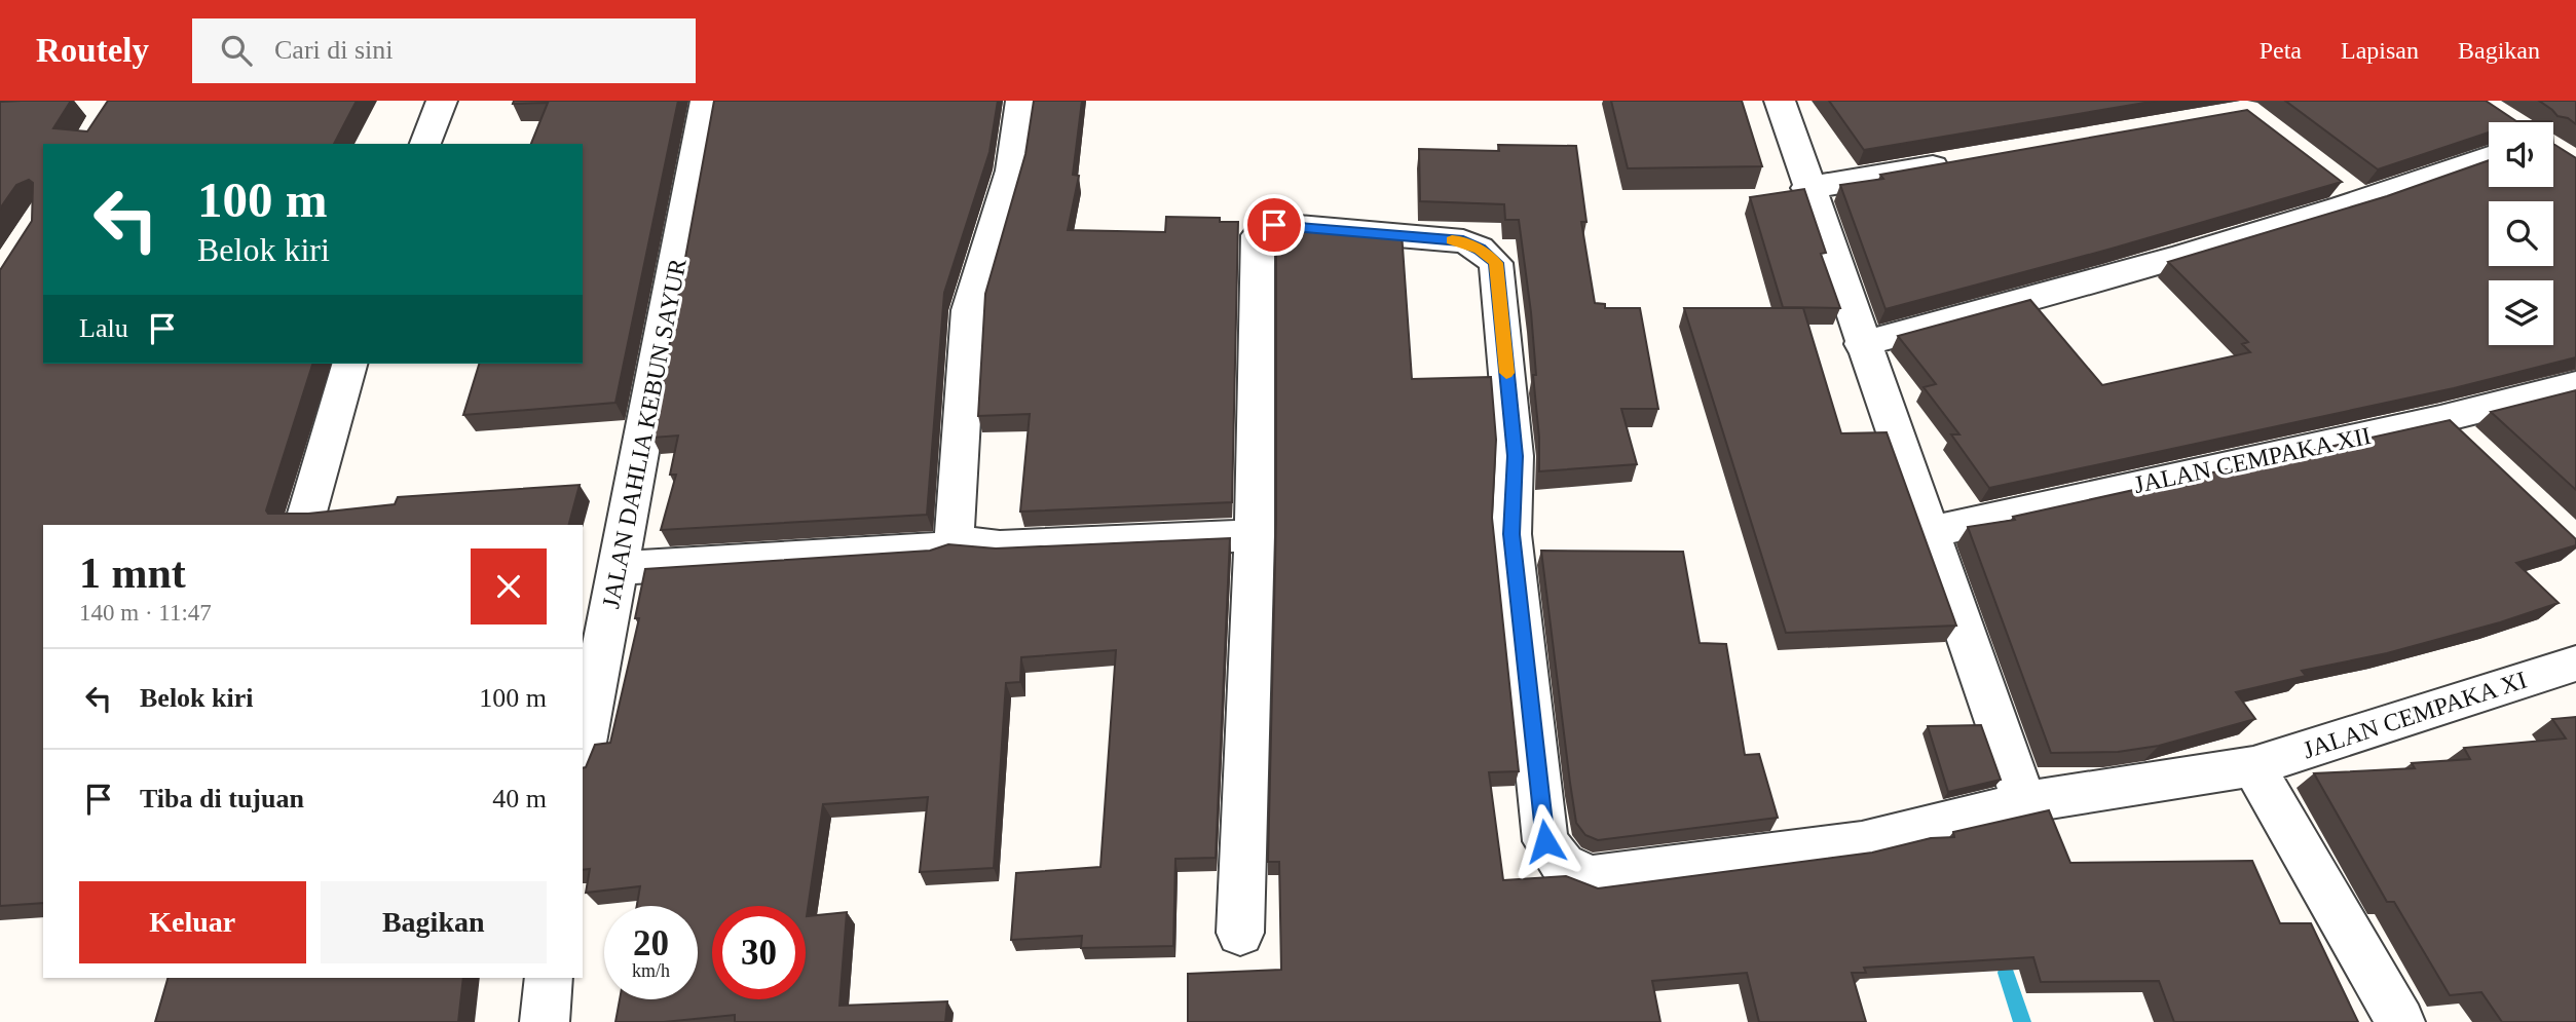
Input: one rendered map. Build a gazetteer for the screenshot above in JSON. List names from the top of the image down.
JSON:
{
  "streets": {
    "street": ["JALAN DAHLIA KEBUN SAYUR", "JALAN CEMPAKA XII", "JALAN CEMPAKA XI"]
  },
  "page": {
    "header": "Routely",
    "search": "Cari di sini",
    "nav": ["Peta", "Lapisan", "Bagikan"],
    "turn": ["100 m", "Belok kiri"],
    "then": "Lalu",
    "heading": ["1 mnt", "140 m · 11:47"],
    "list": [
      {
        "name": "Belok kiri",
        "value": "100 m"
      },
      {
        "name": "Tiba di tujuan",
        "value": "40 m"
      }
    ],
    "buttons": ["Keluar", "Bagikan"],
    "speed": "20 km/h",
    "limit": "30"
  }
}
